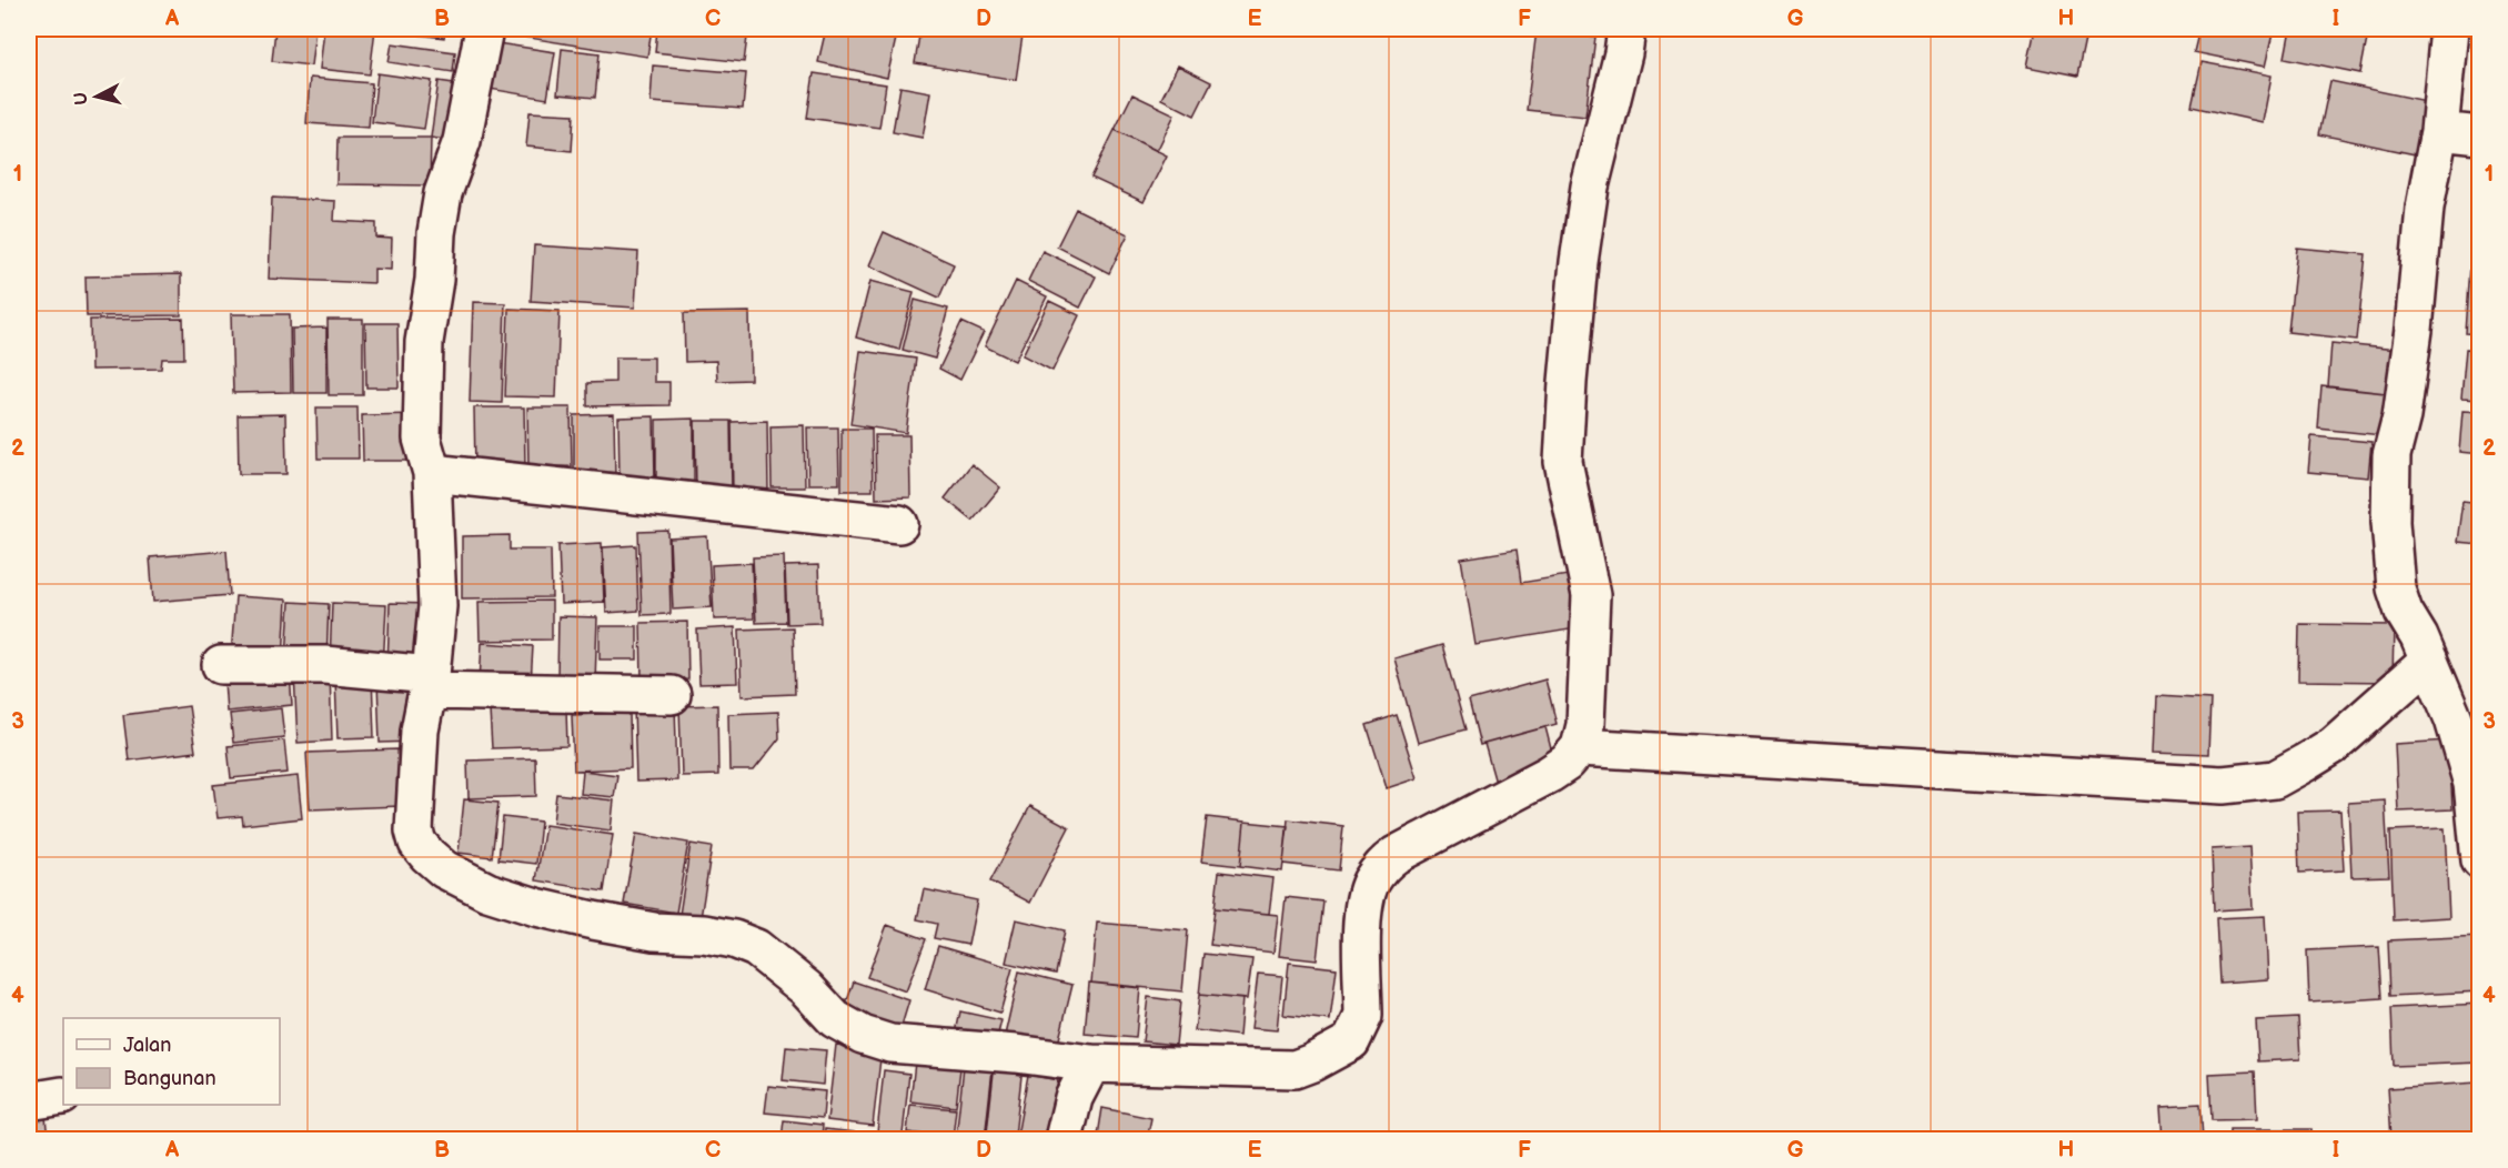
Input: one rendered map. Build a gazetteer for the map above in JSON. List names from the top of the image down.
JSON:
{
  "legend": ["Jalan", "Bangunan"],
  "north": "left",
  "grid": {
    "columns": [
      "A",
      "B",
      "C",
      "D",
      "E",
      "F",
      "G",
      "H",
      "I"
    ],
    "rows": [
      "1",
      "2",
      "3",
      "4"
    ]
  }
}
